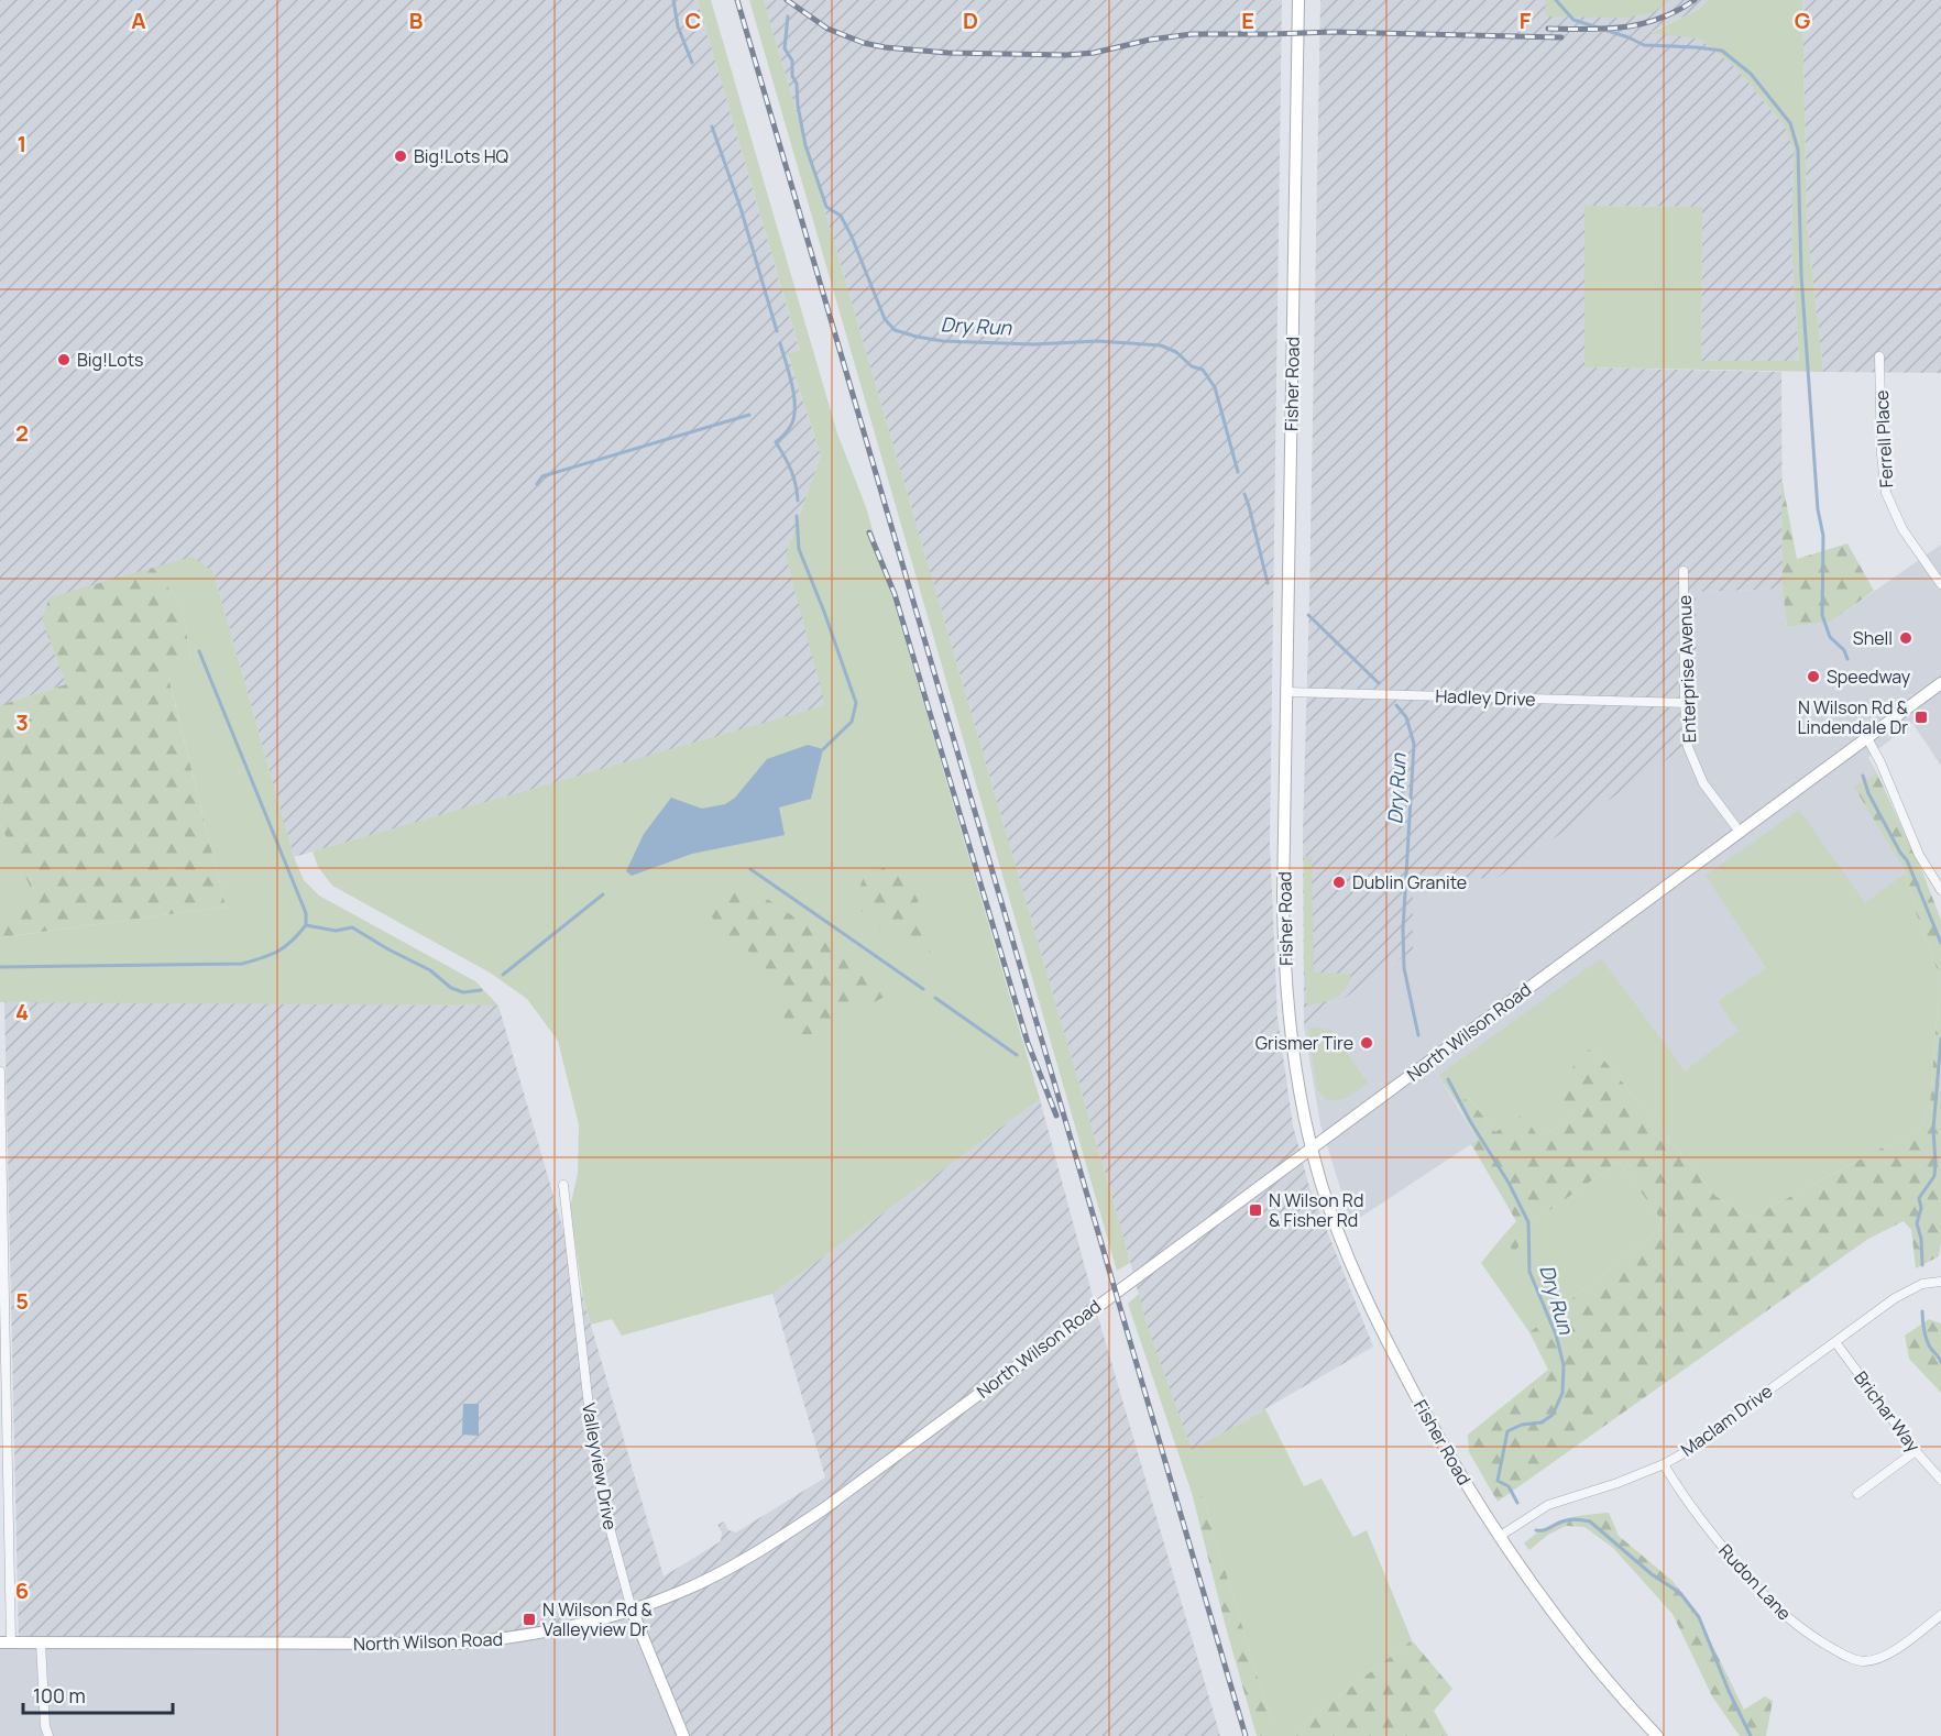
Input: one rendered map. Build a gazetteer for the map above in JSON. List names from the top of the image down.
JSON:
{
  "streets": {
    "main road": ["Fisher Road", "North Wilson Road", "Valleyview Drive"],
    "street": [
      "Ferrell Place",
      "Enterprise Avenue",
      "Hadley Drive",
      "Brichar Way",
      "Maclam Drive",
      "Rudon Lane"
    ]
  },
  "crossings": [
    ["Fisher Road", "Hadley Drive"],
    ["Fisher Road", "North Wilson Road"],
    ["Fisher Road", "Maclam Drive"],
    ["Enterprise Avenue", "Hadley Drive"],
    ["Enterprise Avenue", "North Wilson Road"],
    ["North Wilson Road", "Valleyview Drive"],
    ["Brichar Way", "Maclam Drive"],
    ["Maclam Drive", "Rudon Lane"]
  ],
  "water": ["Dry Run"],
  "places": {
    "other": [
      "Big!Lots HQ",
      "Big!Lots",
      "Shell",
      "Speedway",
      "Dublin Granite",
      "Grismer Tire"
    ],
    "transit": ["N Wilson Rd & Lindendale Dr", "N Wilson Rd & Fisher Rd", "N Wilson Rd & Valleyview Dr"]
  },
  "scale_bar": "100 m",
  "grid": {
    "columns": [
      "A",
      "B",
      "C",
      "D",
      "E",
      "F",
      "G"
    ],
    "rows": [
      "1",
      "2",
      "3",
      "4",
      "5",
      "6"
    ]
  }
}
